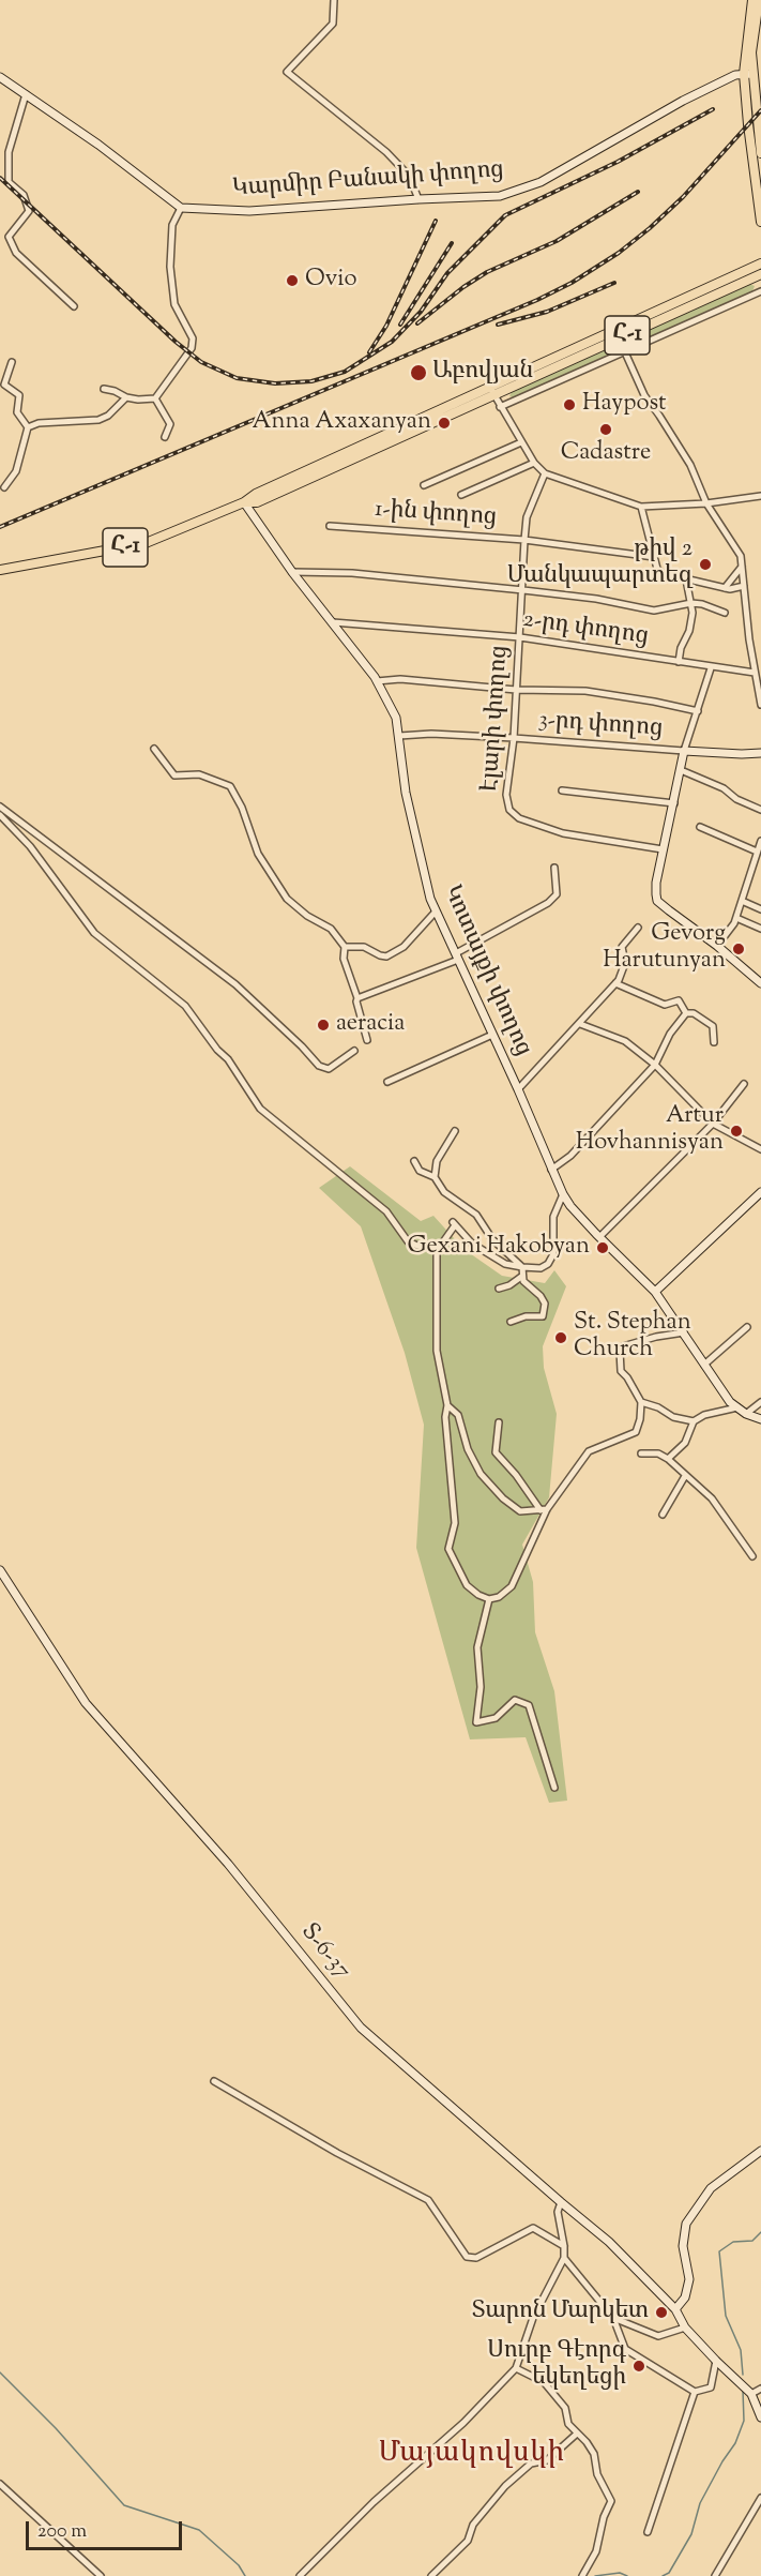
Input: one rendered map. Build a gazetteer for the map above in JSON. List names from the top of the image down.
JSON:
{
  "streets": {
    "main road": [
      "Կարմիր Բանակի փողոց",
      "Հ-1",
      "Կոտայքի փողոց",
      "Տ-6-37"
    ],
    "street": [
      "1-ին փողոց",
      "2-րդ փողոց",
      "Էլարի փողոց",
      "3-րդ փողոց"
    ]
  },
  "crossings": [
    ["Հ-1", "Կոտայքի փողոց"],
    ["1-ին փողոց", "Էլարի փողոց"],
    ["2-րդ փողոց", "Էլարի փողոց"],
    ["2-րդ փողոց", "Կոտայքի փողոց"],
    ["Էլարի փողոց", "3-րդ փողոց"],
    ["3-րդ փողոց", "Կոտայքի փողոց"]
  ],
  "districts": ["Մայակովսկի"],
  "places": [
    "Ovio",
    "Աբովյան",
    "Haypost",
    "Anna Axaxanyan",
    "Cadastre",
    "թիվ 2 Մանկապարտեզ",
    "Gevorg Harutunyan",
    "aeracia",
    "Artur Hovhannisyan",
    "Gexani Hakobyan",
    "St. Stephan Church",
    "Տարոն Մարկետ",
    "Սուրբ Գէորգ եկեղեցի"
  ],
  "scale_bar": "200 m"
}
